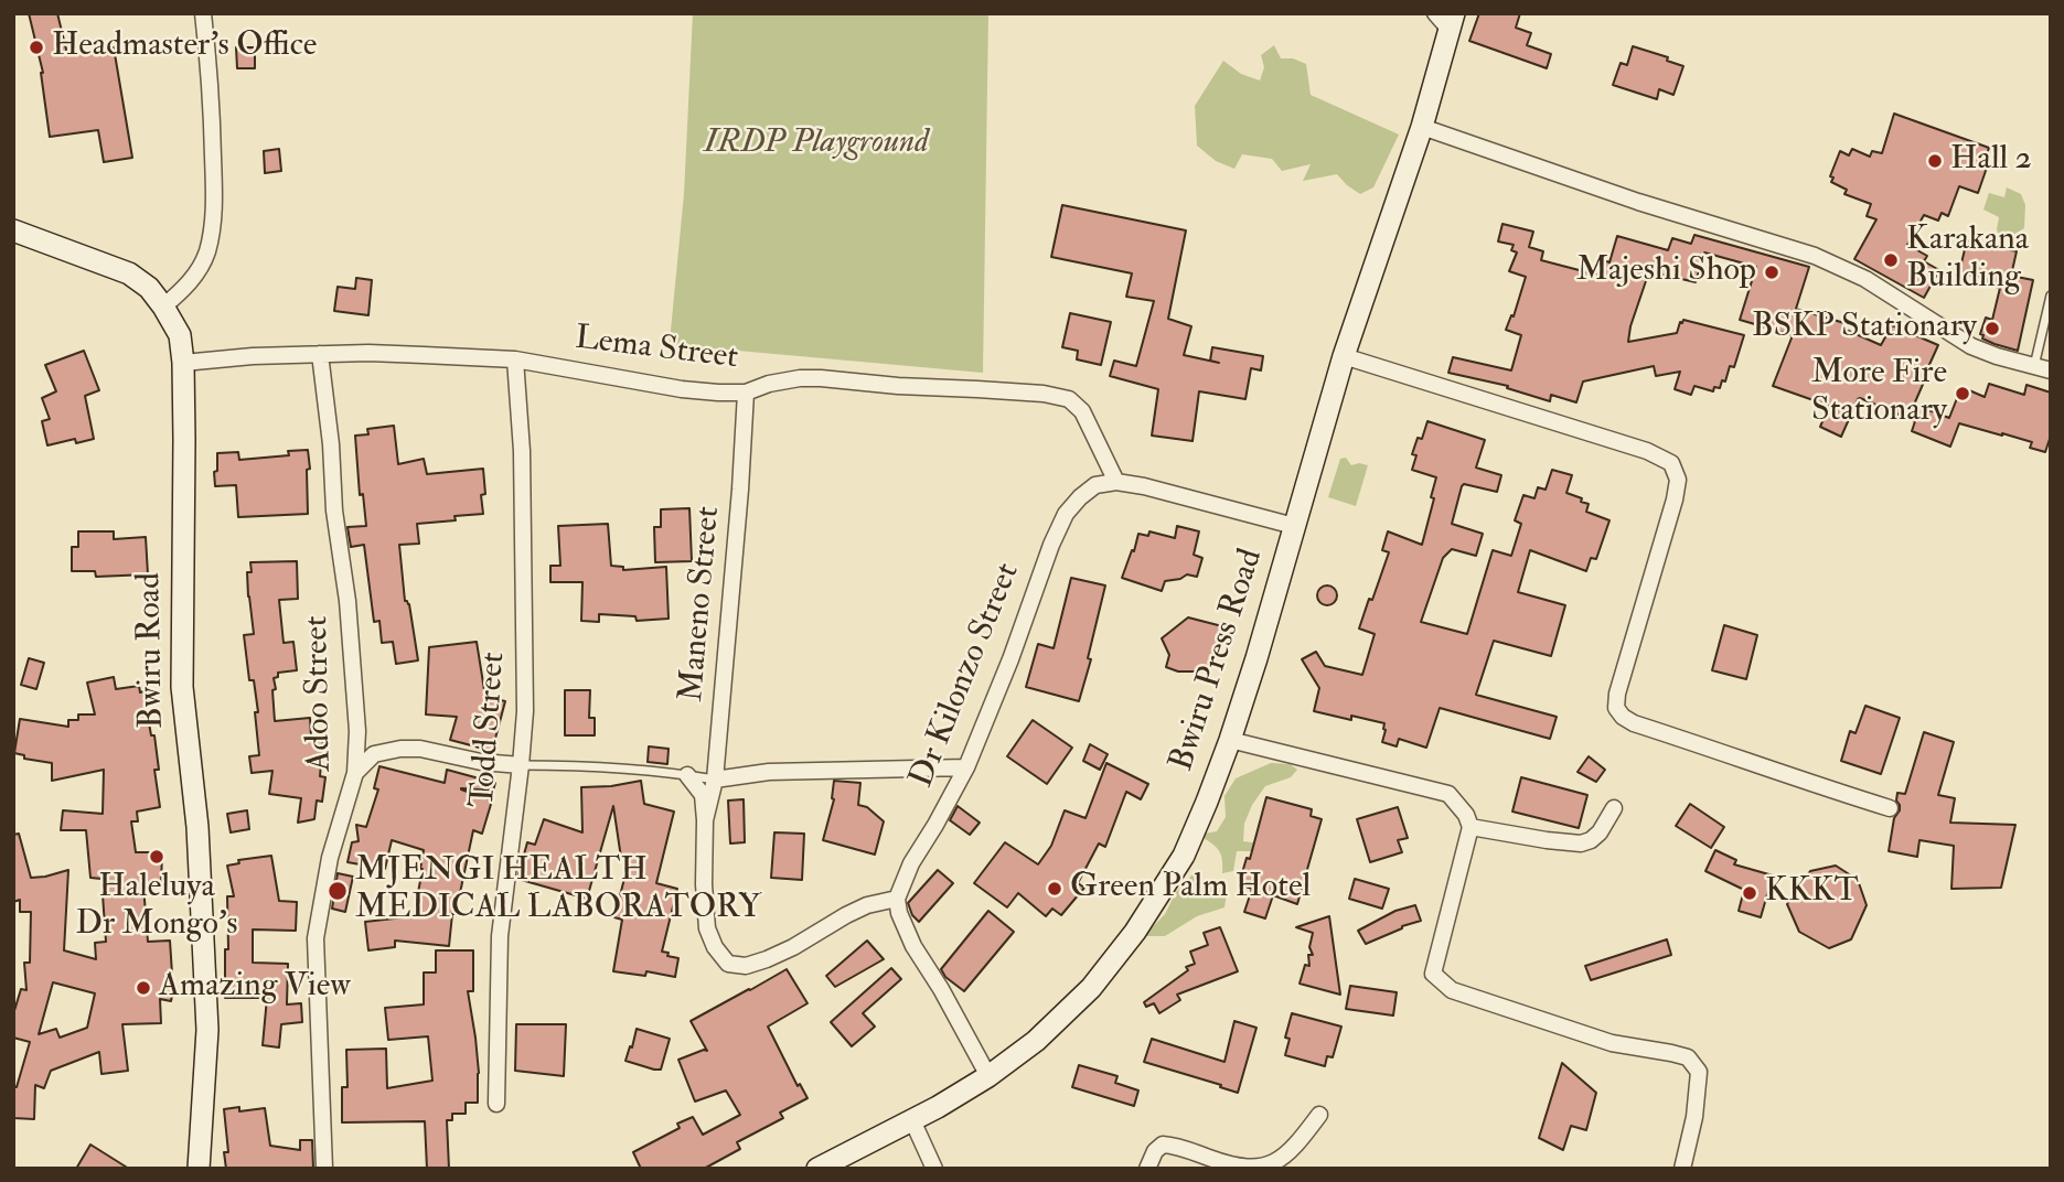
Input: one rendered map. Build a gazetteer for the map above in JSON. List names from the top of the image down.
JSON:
{
  "streets": {
    "street": [
      "Lema Street",
      "Maneno Street",
      "Bwiru Road",
      "Bwiru Press Road",
      "Dr Kilonzo Street",
      "Adoo Street",
      "Todd Street"
    ]
  },
  "crossings": [
    ["Lema Street", "Maneno Street"],
    ["Lema Street", "Bwiru Road"],
    ["Lema Street", "Dr Kilonzo Street"],
    ["Lema Street", "Adoo Street"],
    ["Lema Street", "Todd Street"]
  ],
  "parks": ["IRDP Playground"],
  "places": [
    "Headmaster's Office",
    "Hall 2",
    "Karakana Building",
    "Majeshi Shop",
    "BSKP Stationary",
    "More Fire Stationary",
    "Haleluya Dr Mongo's",
    "Green Palm Hotel",
    "MJENGI HEALTH MEDICAL LABORATORY",
    "KKKT",
    "Amazing View"
  ]
}
